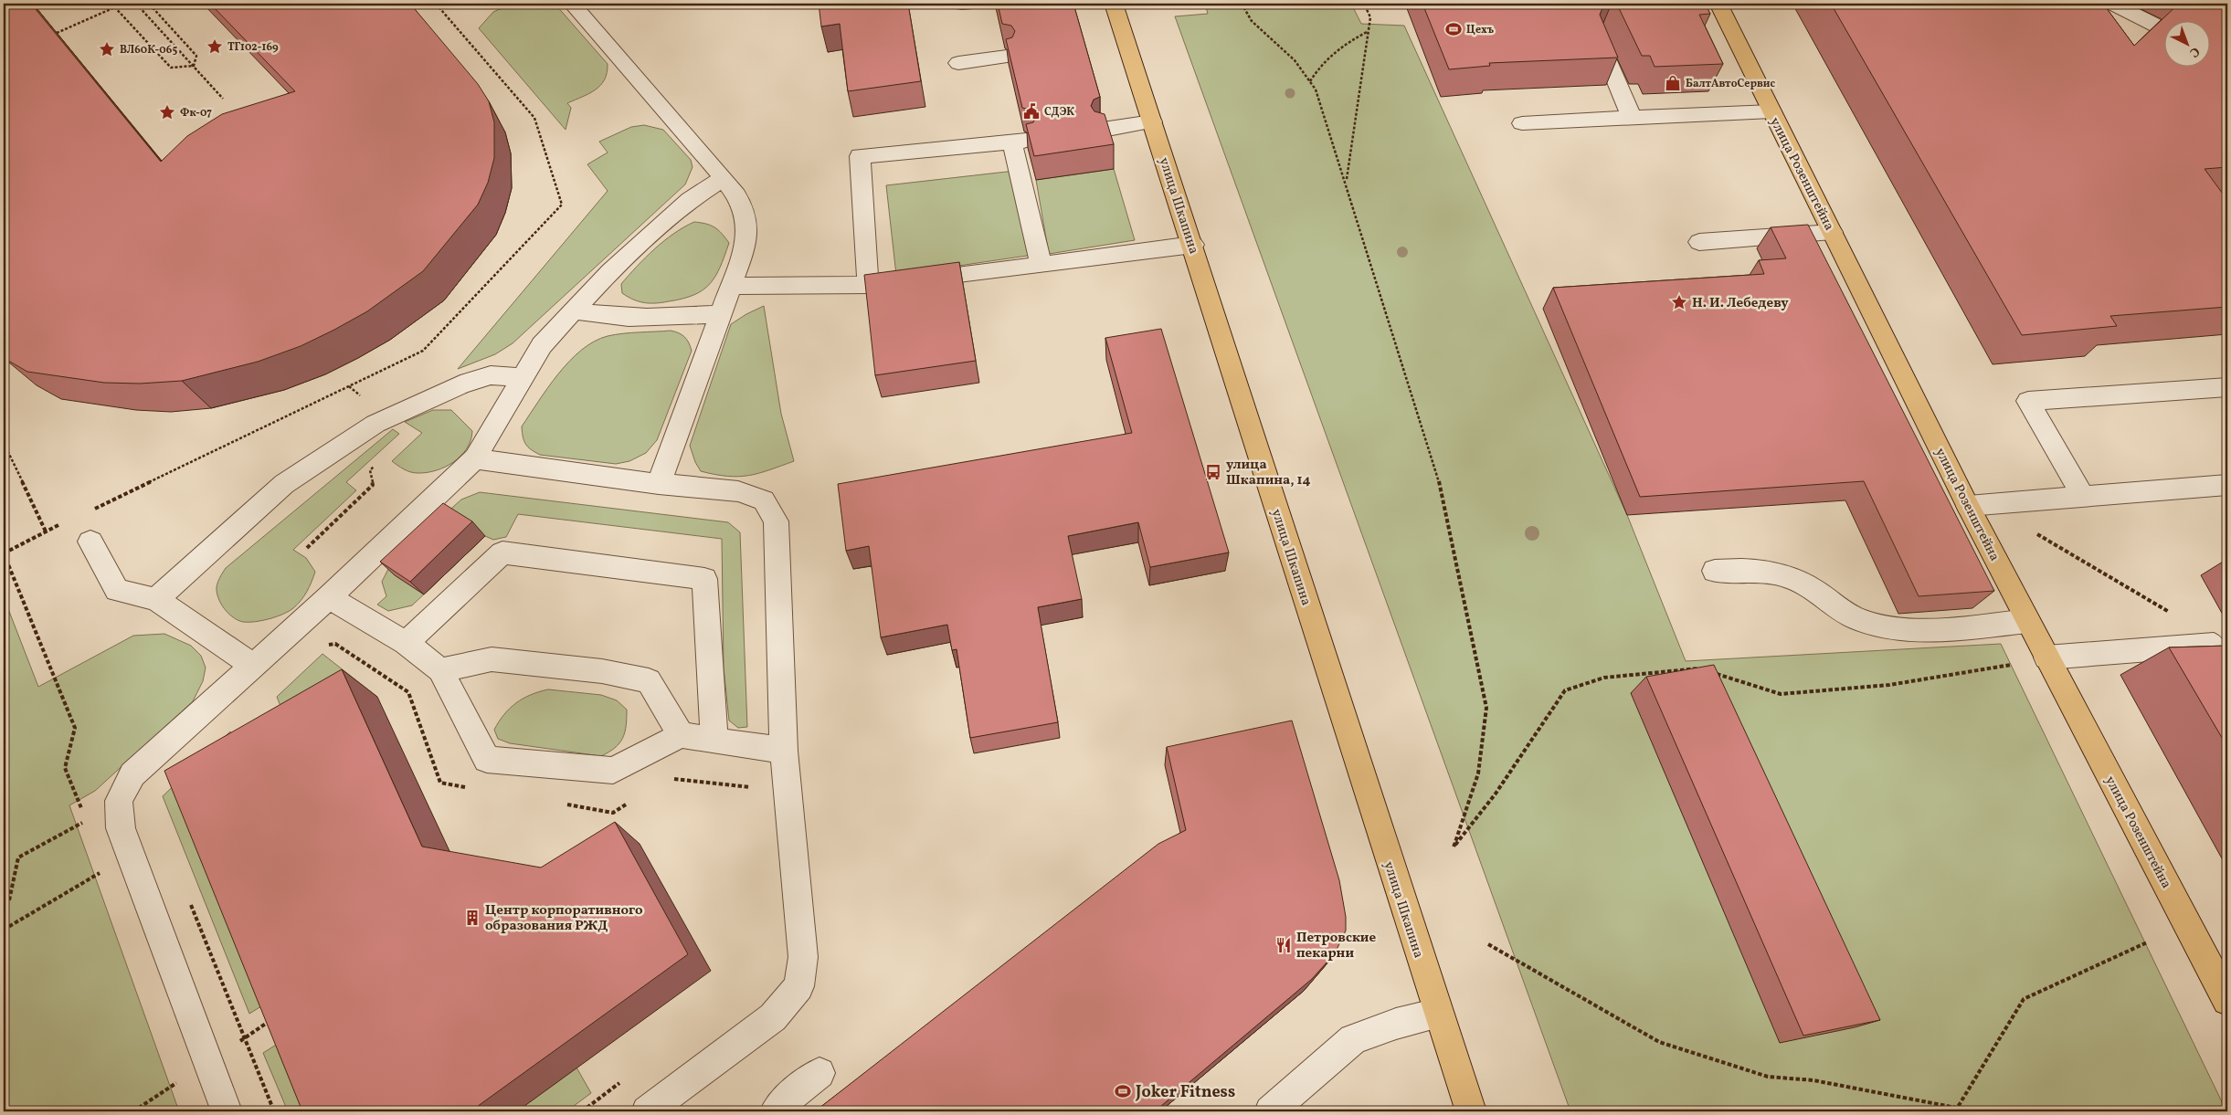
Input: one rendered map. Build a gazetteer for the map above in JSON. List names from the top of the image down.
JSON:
{
  "streets": {
    "main road": ["улица Розенштейна", "улица Шкапина"]
  },
  "places": {
    "sports": ["Цехъ", "Joker Fitness"],
    "place": [
      "ТГ102-169",
      "ВЛ60К-065",
      "Фк-07",
      "Н. И. Лебедеву"
    ],
    "shop": ["БалтАвтоСервис"],
    "public building": ["СДЭК"],
    "bus stop": ["улица Шкапина, 14"],
    "building": ["Центр корпоративного образования РЖД"],
    "restaurant": ["Петровские пекарни"]
  },
  "north": "bottom right"
}
